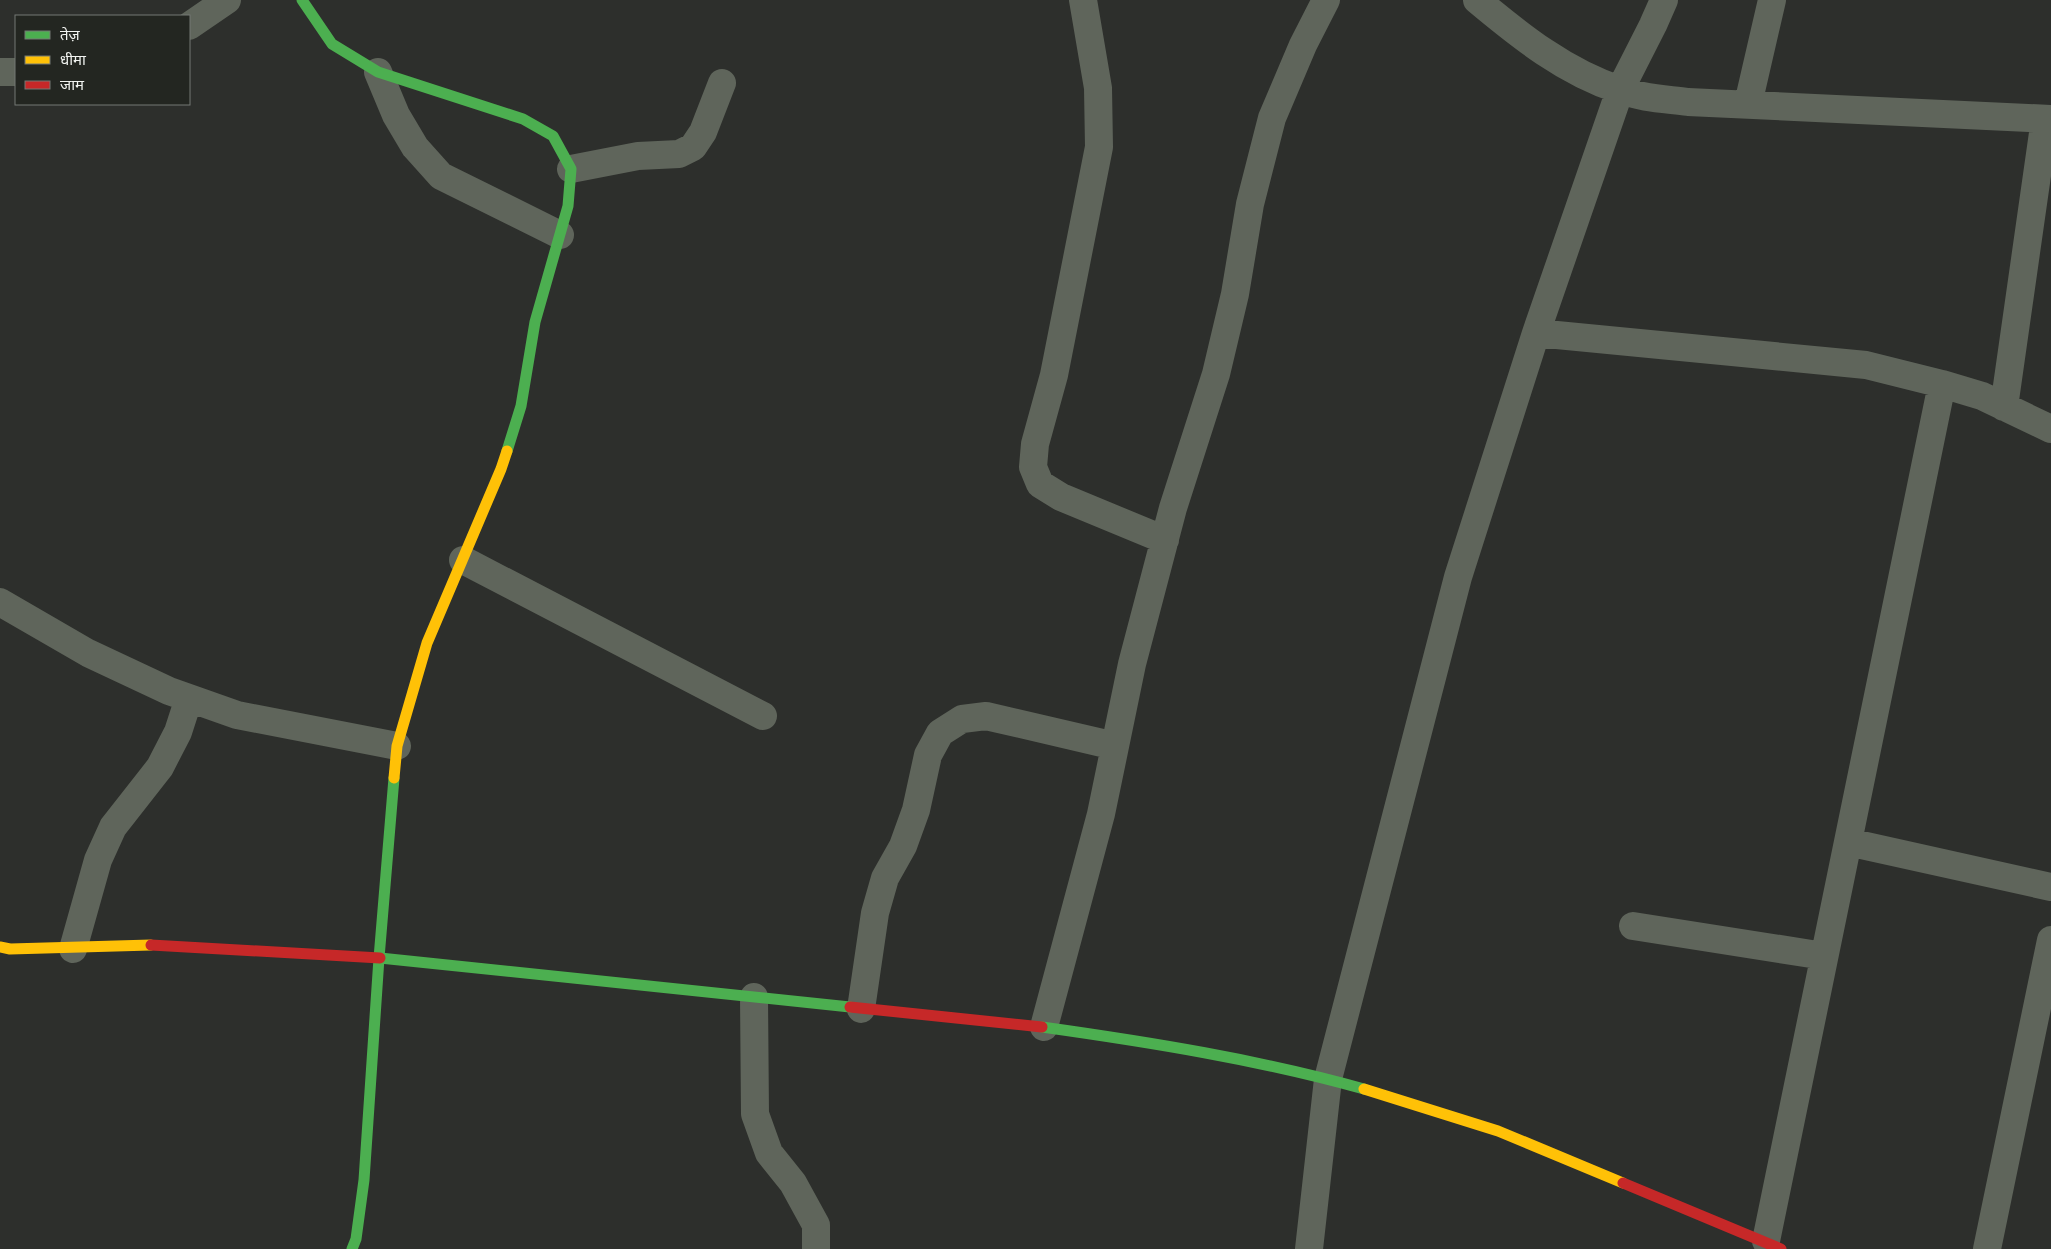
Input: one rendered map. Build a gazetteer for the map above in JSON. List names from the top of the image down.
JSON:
{
  "legend": ["तेज़", "धीमा", "जाम"]
}
